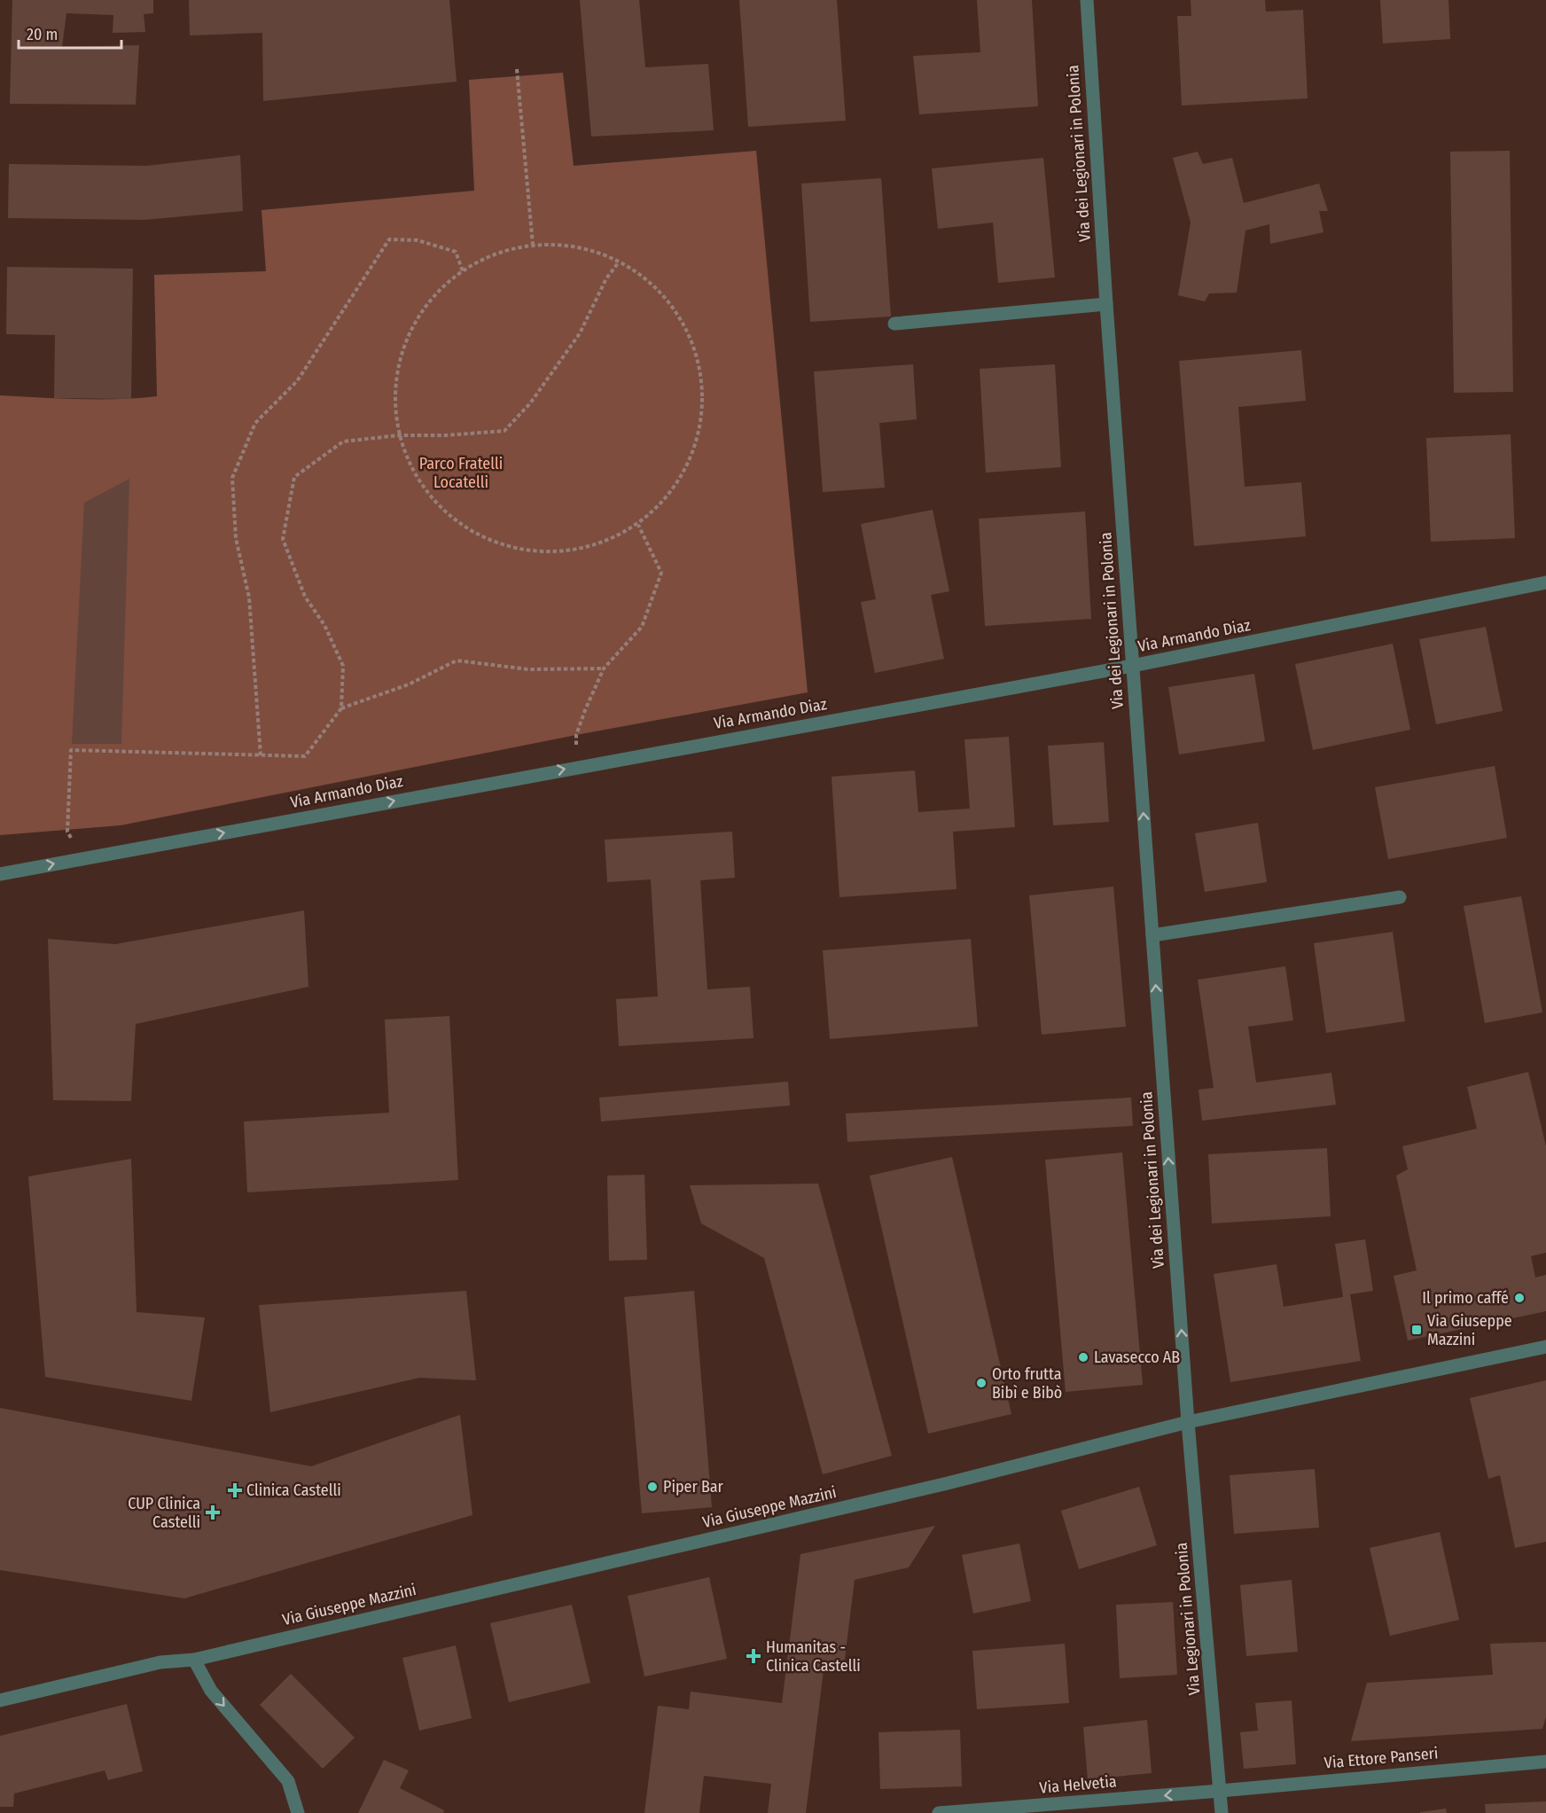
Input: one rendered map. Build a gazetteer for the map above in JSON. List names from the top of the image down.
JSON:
{
  "streets": {
    "street": [
      "Via dei Legionari in Polonia",
      "Via Armando Diaz",
      "Via Giuseppe Mazzini",
      "Via Legionari in Polonia",
      "Via Ettore Panseri",
      "Via Helvetia"
    ]
  },
  "crossings": [
    ["Via dei Legionari in Polonia", "Via Armando Diaz"],
    ["Via dei Legionari in Polonia", "Via Giuseppe Mazzini"],
    ["Via dei Legionari in Polonia", "Via Legionari in Polonia"],
    ["Via Giuseppe Mazzini", "Via Legionari in Polonia"],
    ["Via Legionari in Polonia", "Via Ettore Panseri"],
    ["Via Legionari in Polonia", "Via Helvetia"],
    ["Via Ettore Panseri", "Via Helvetia"]
  ],
  "one_way": ["Via dei Legionari in Polonia", "Via Armando Diaz", "Via Helvetia"],
  "parks": ["Parco Fratelli Locatelli"],
  "places": {
    "other": [
      "Il primo caffé",
      "Lavasecco AB",
      "Orto frutta Bibì e Bibò",
      "Piper Bar"
    ],
    "transit": ["Via Giuseppe Mazzini"],
    "health": ["Clinica Castelli", "CUP Clinica Castelli", "Humanitas - Clinica Castelli"]
  },
  "scale_bar": "20 m"
}
